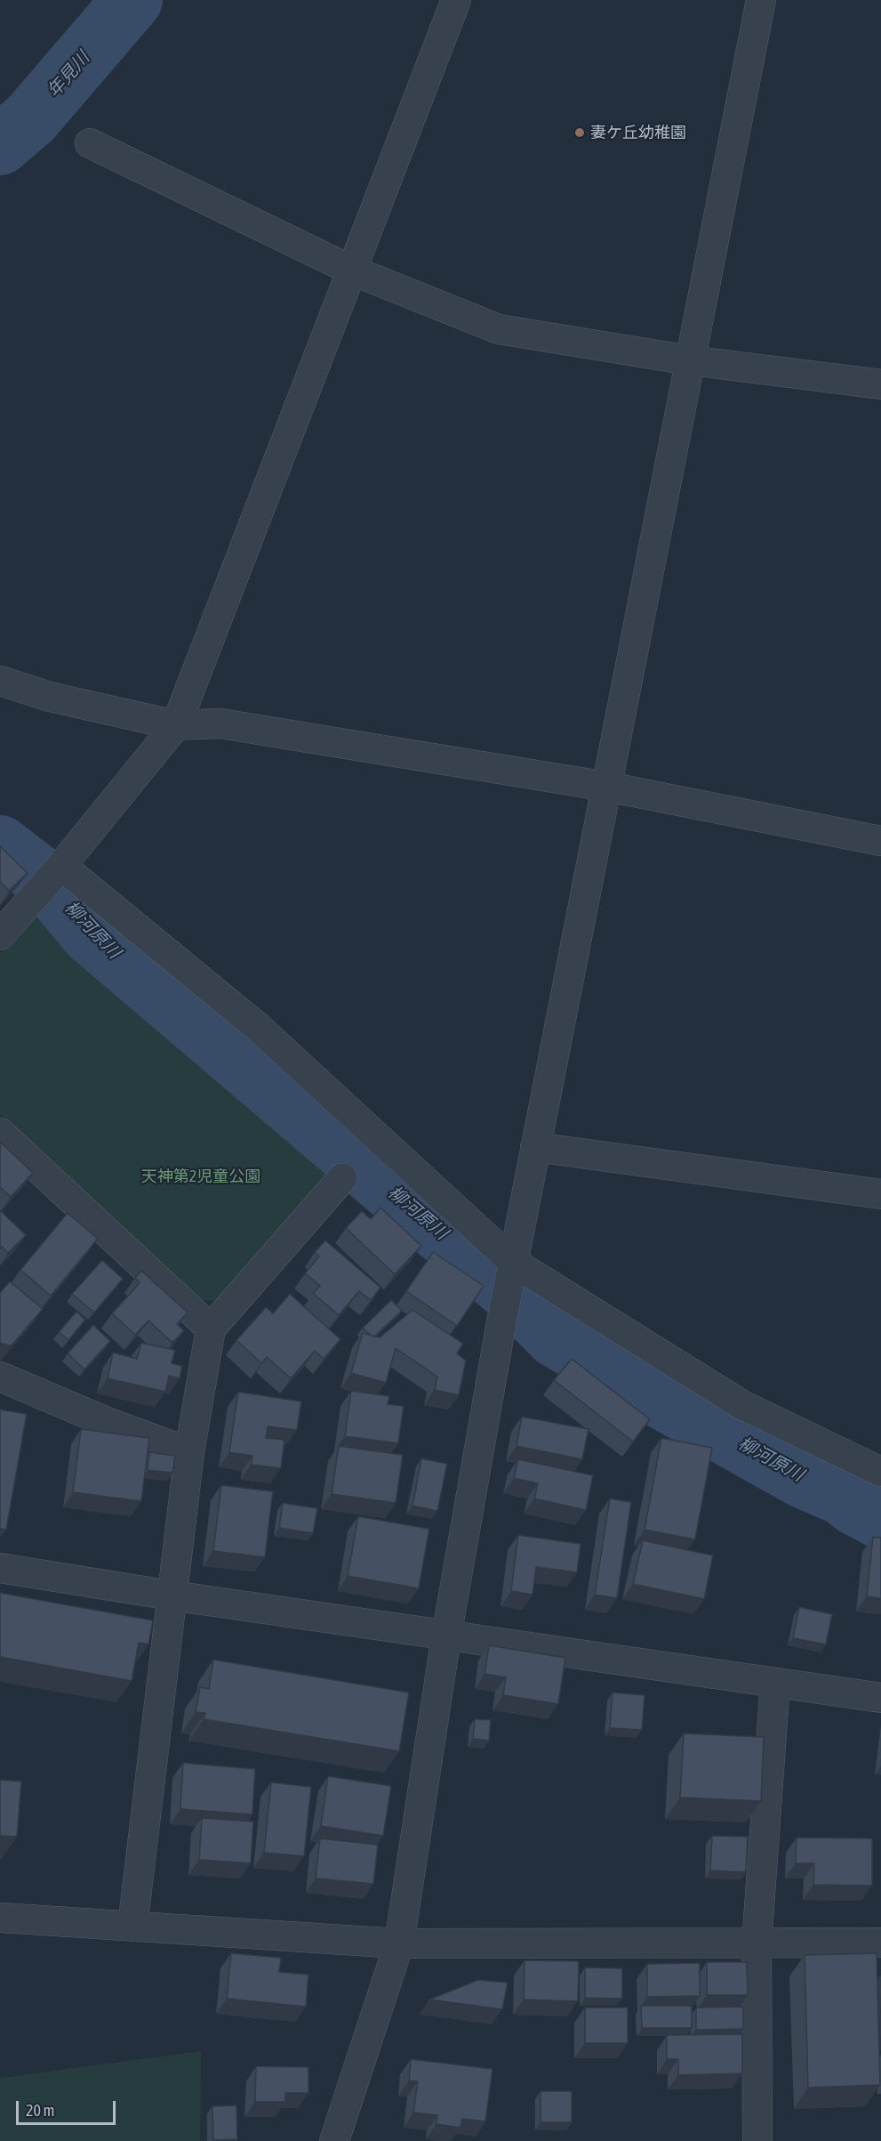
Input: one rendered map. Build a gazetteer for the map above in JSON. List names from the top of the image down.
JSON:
{
  "water": ["年見川", "柳河原川"],
  "parks": ["天神第2児童公園"],
  "places": ["妻ケ丘幼稚園"],
  "scale_bar": "20 m"
}
